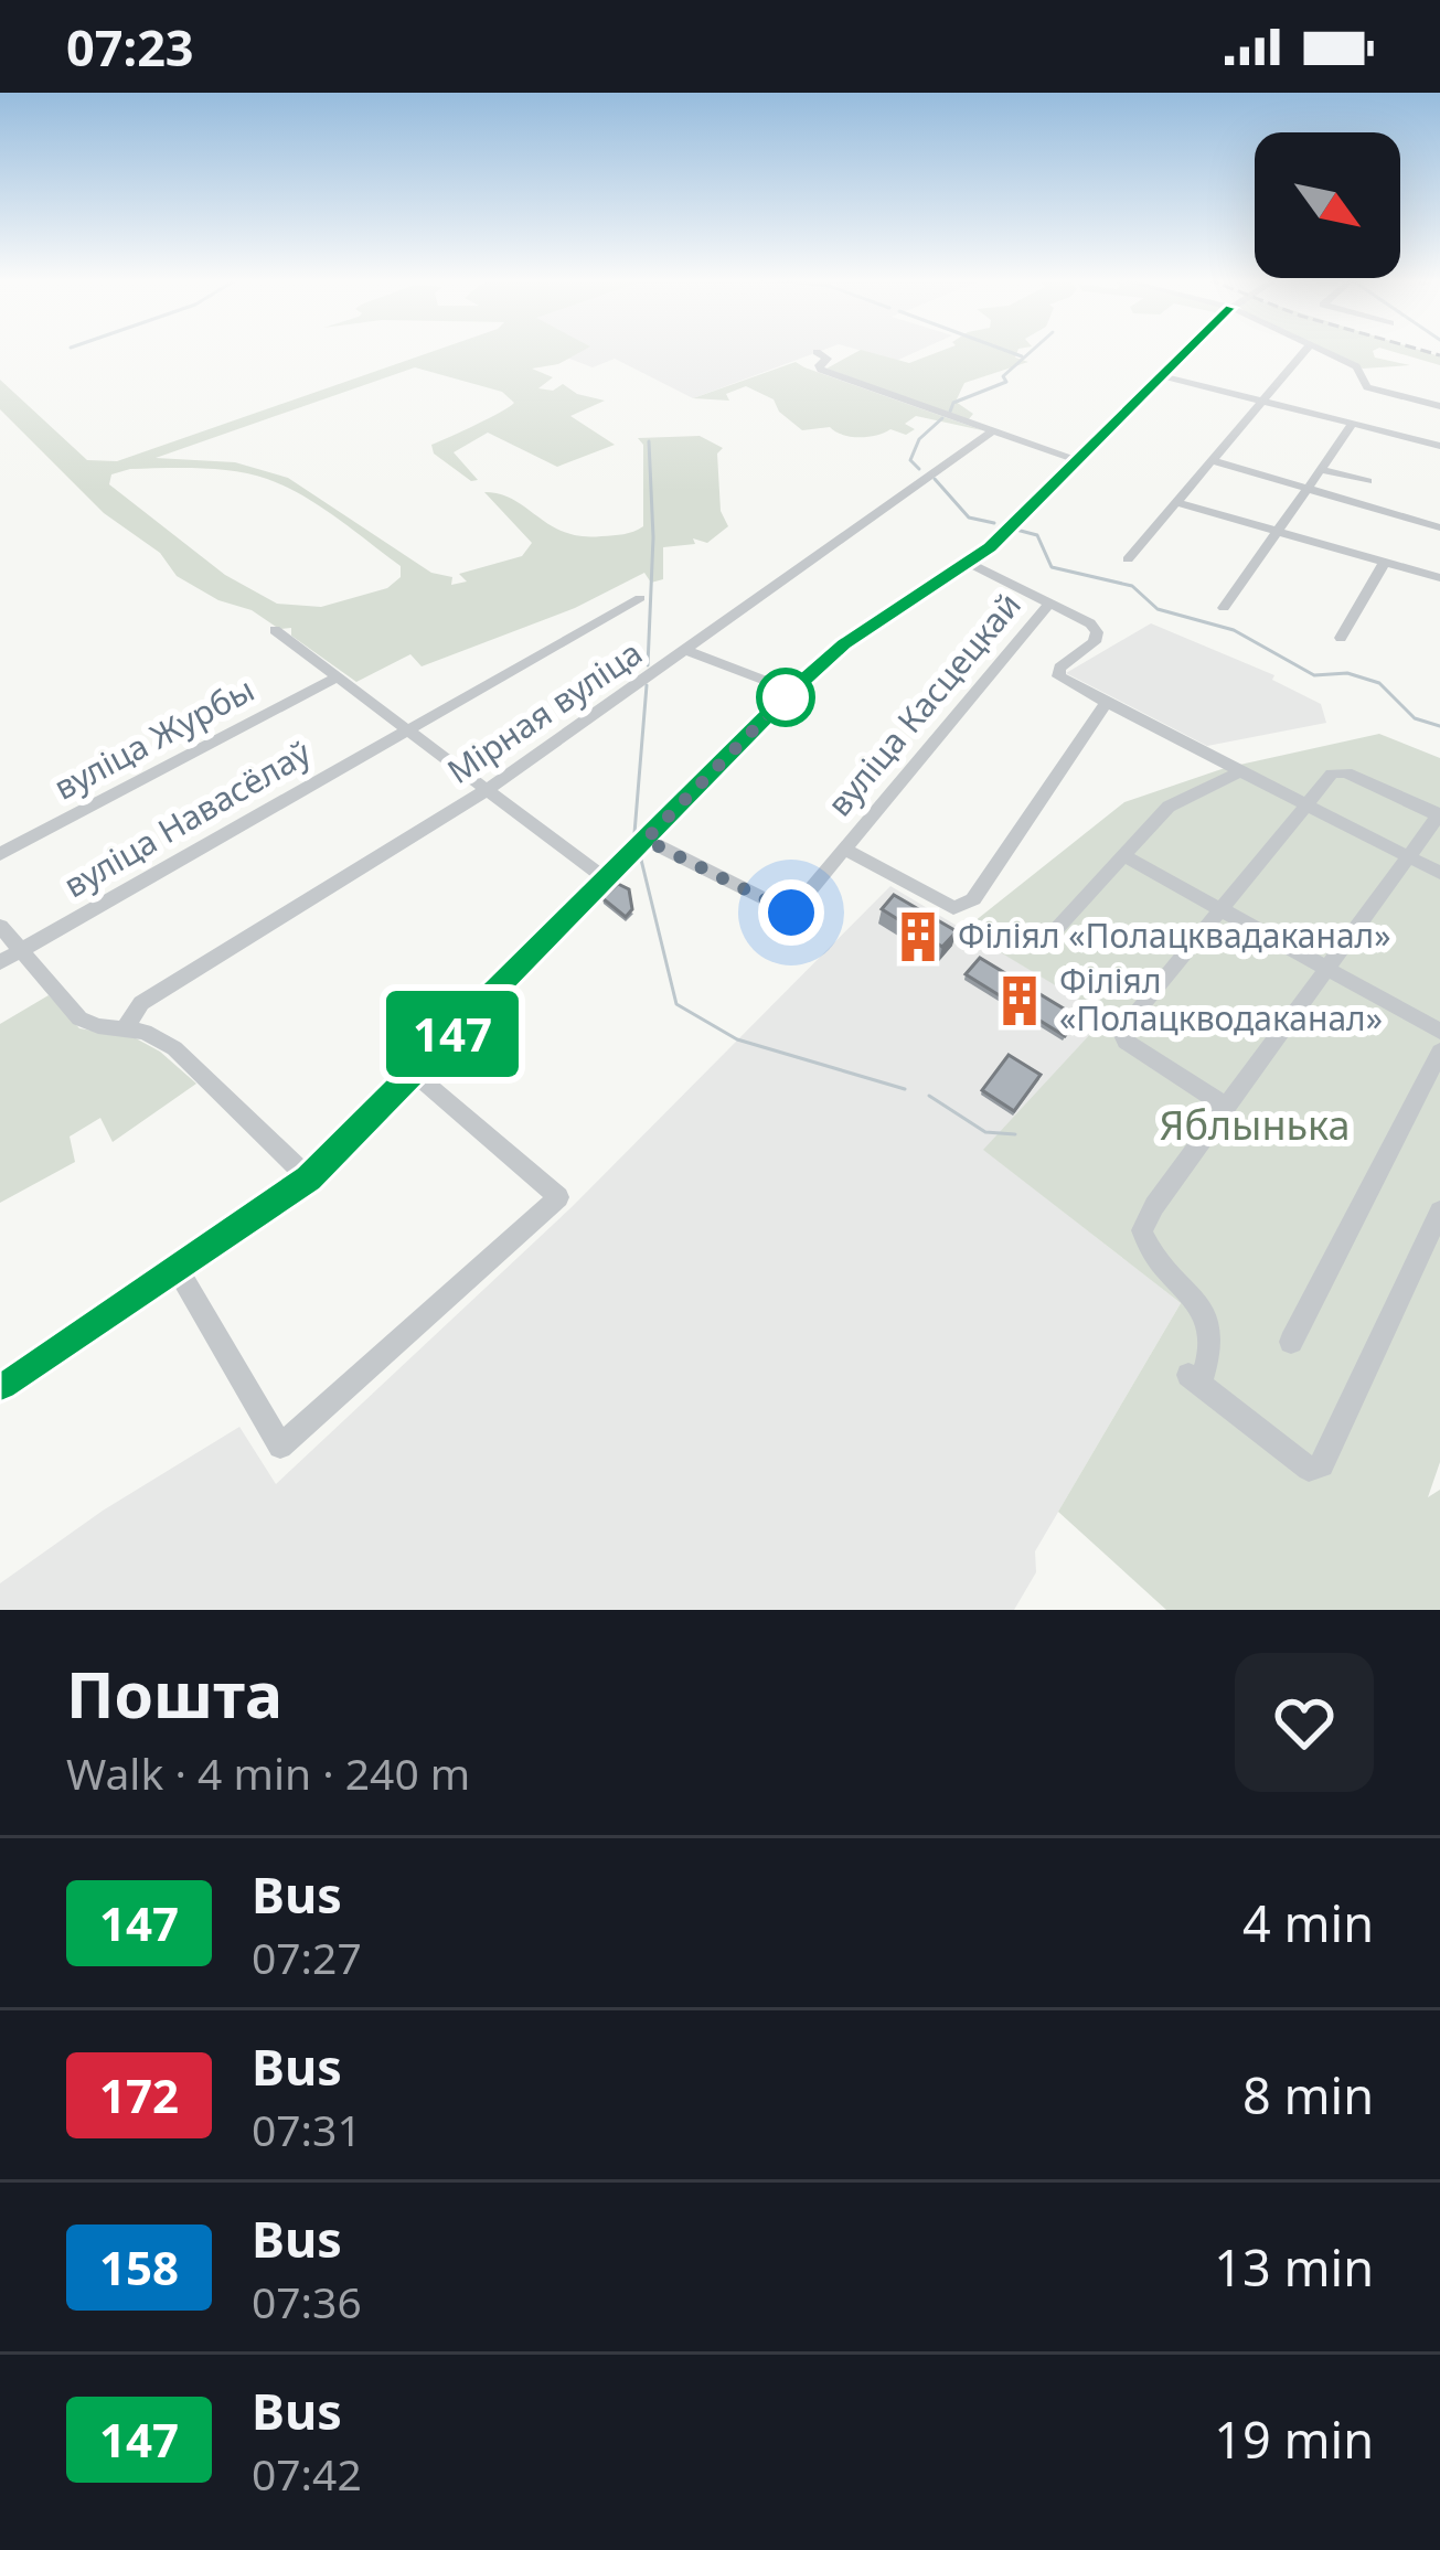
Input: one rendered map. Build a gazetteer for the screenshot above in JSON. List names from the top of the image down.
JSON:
{
  "streets": {
    "street": [
      "вуліца Касцецкай",
      "Мірная вуліца",
      "вуліца Журбы",
      "вуліца Навасёлаў"
    ]
  },
  "parks": ["Яблынька"],
  "places": {
    "building": ["Філіял «Полацквадаканал»", "Філіял «Полацкводаканал»"]
  },
  "lines": ["bus line 147"],
  "north": "bottom right",
  "page": {
    "status": "07:23",
    "on_map": "147",
    "heading": ["Пошта", "Walk · 4 min · 240 m"],
    "list": [
      {
        "mark": "147",
        "name": "Bus",
        "note": "07:27",
        "value": "4 min"
      },
      {
        "mark": "172",
        "name": "Bus",
        "note": "07:31",
        "value": "8 min"
      },
      {
        "mark": "158",
        "name": "Bus",
        "note": "07:36",
        "value": "13 min"
      },
      {
        "mark": "147",
        "name": "Bus",
        "note": "07:42",
        "value": "19 min"
      }
    ]
  }
}
